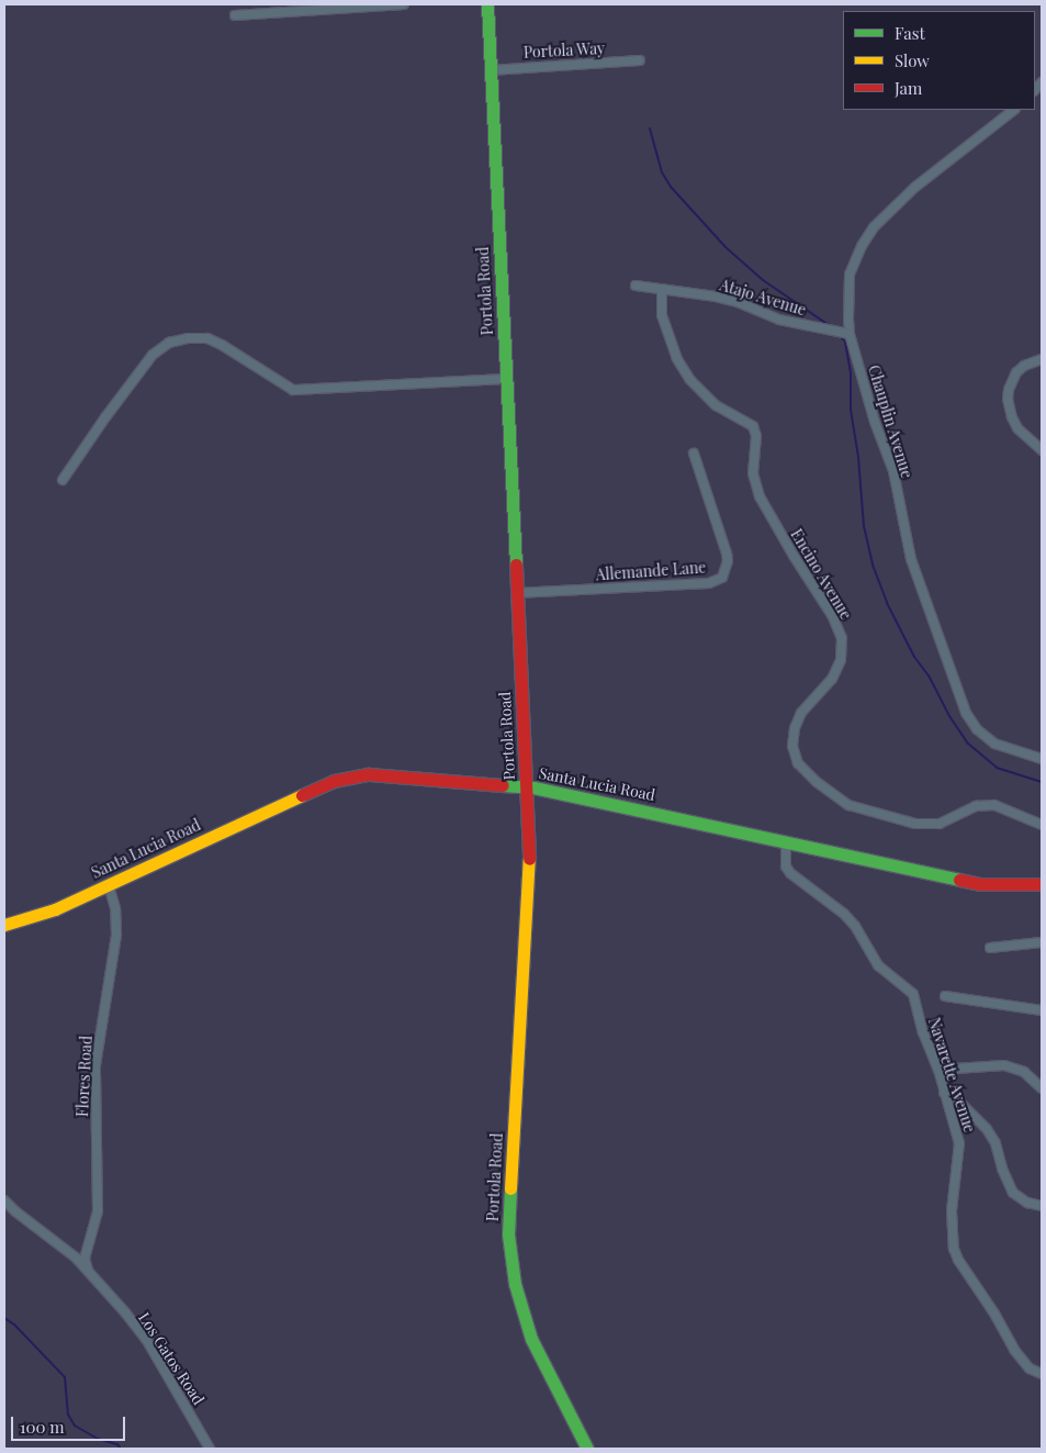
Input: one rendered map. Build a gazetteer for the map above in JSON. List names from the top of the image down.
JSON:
{
  "streets": {
    "street": [
      "Portola Way",
      "Portola Road",
      "Atajo Avenue",
      "Chauplin Avenue",
      "Allemande Lane",
      "Encino Avenue",
      "Santa Lucia Road",
      "Navarette Avenue",
      "Flores Road",
      "Los Gatos Road"
    ]
  },
  "crossings": [
    ["Portola Way", "Portola Road"],
    ["Portola Road", "Allemande Lane"],
    ["Portola Road", "Santa Lucia Road"],
    ["Atajo Avenue", "Chauplin Avenue"],
    ["Atajo Avenue", "Encino Avenue"],
    ["Santa Lucia Road", "Navarette Avenue"],
    ["Santa Lucia Road", "Flores Road"],
    ["Flores Road", "Los Gatos Road"]
  ],
  "legend": ["Fast", "Slow", "Jam"],
  "scale_bar": "100 m"
}
